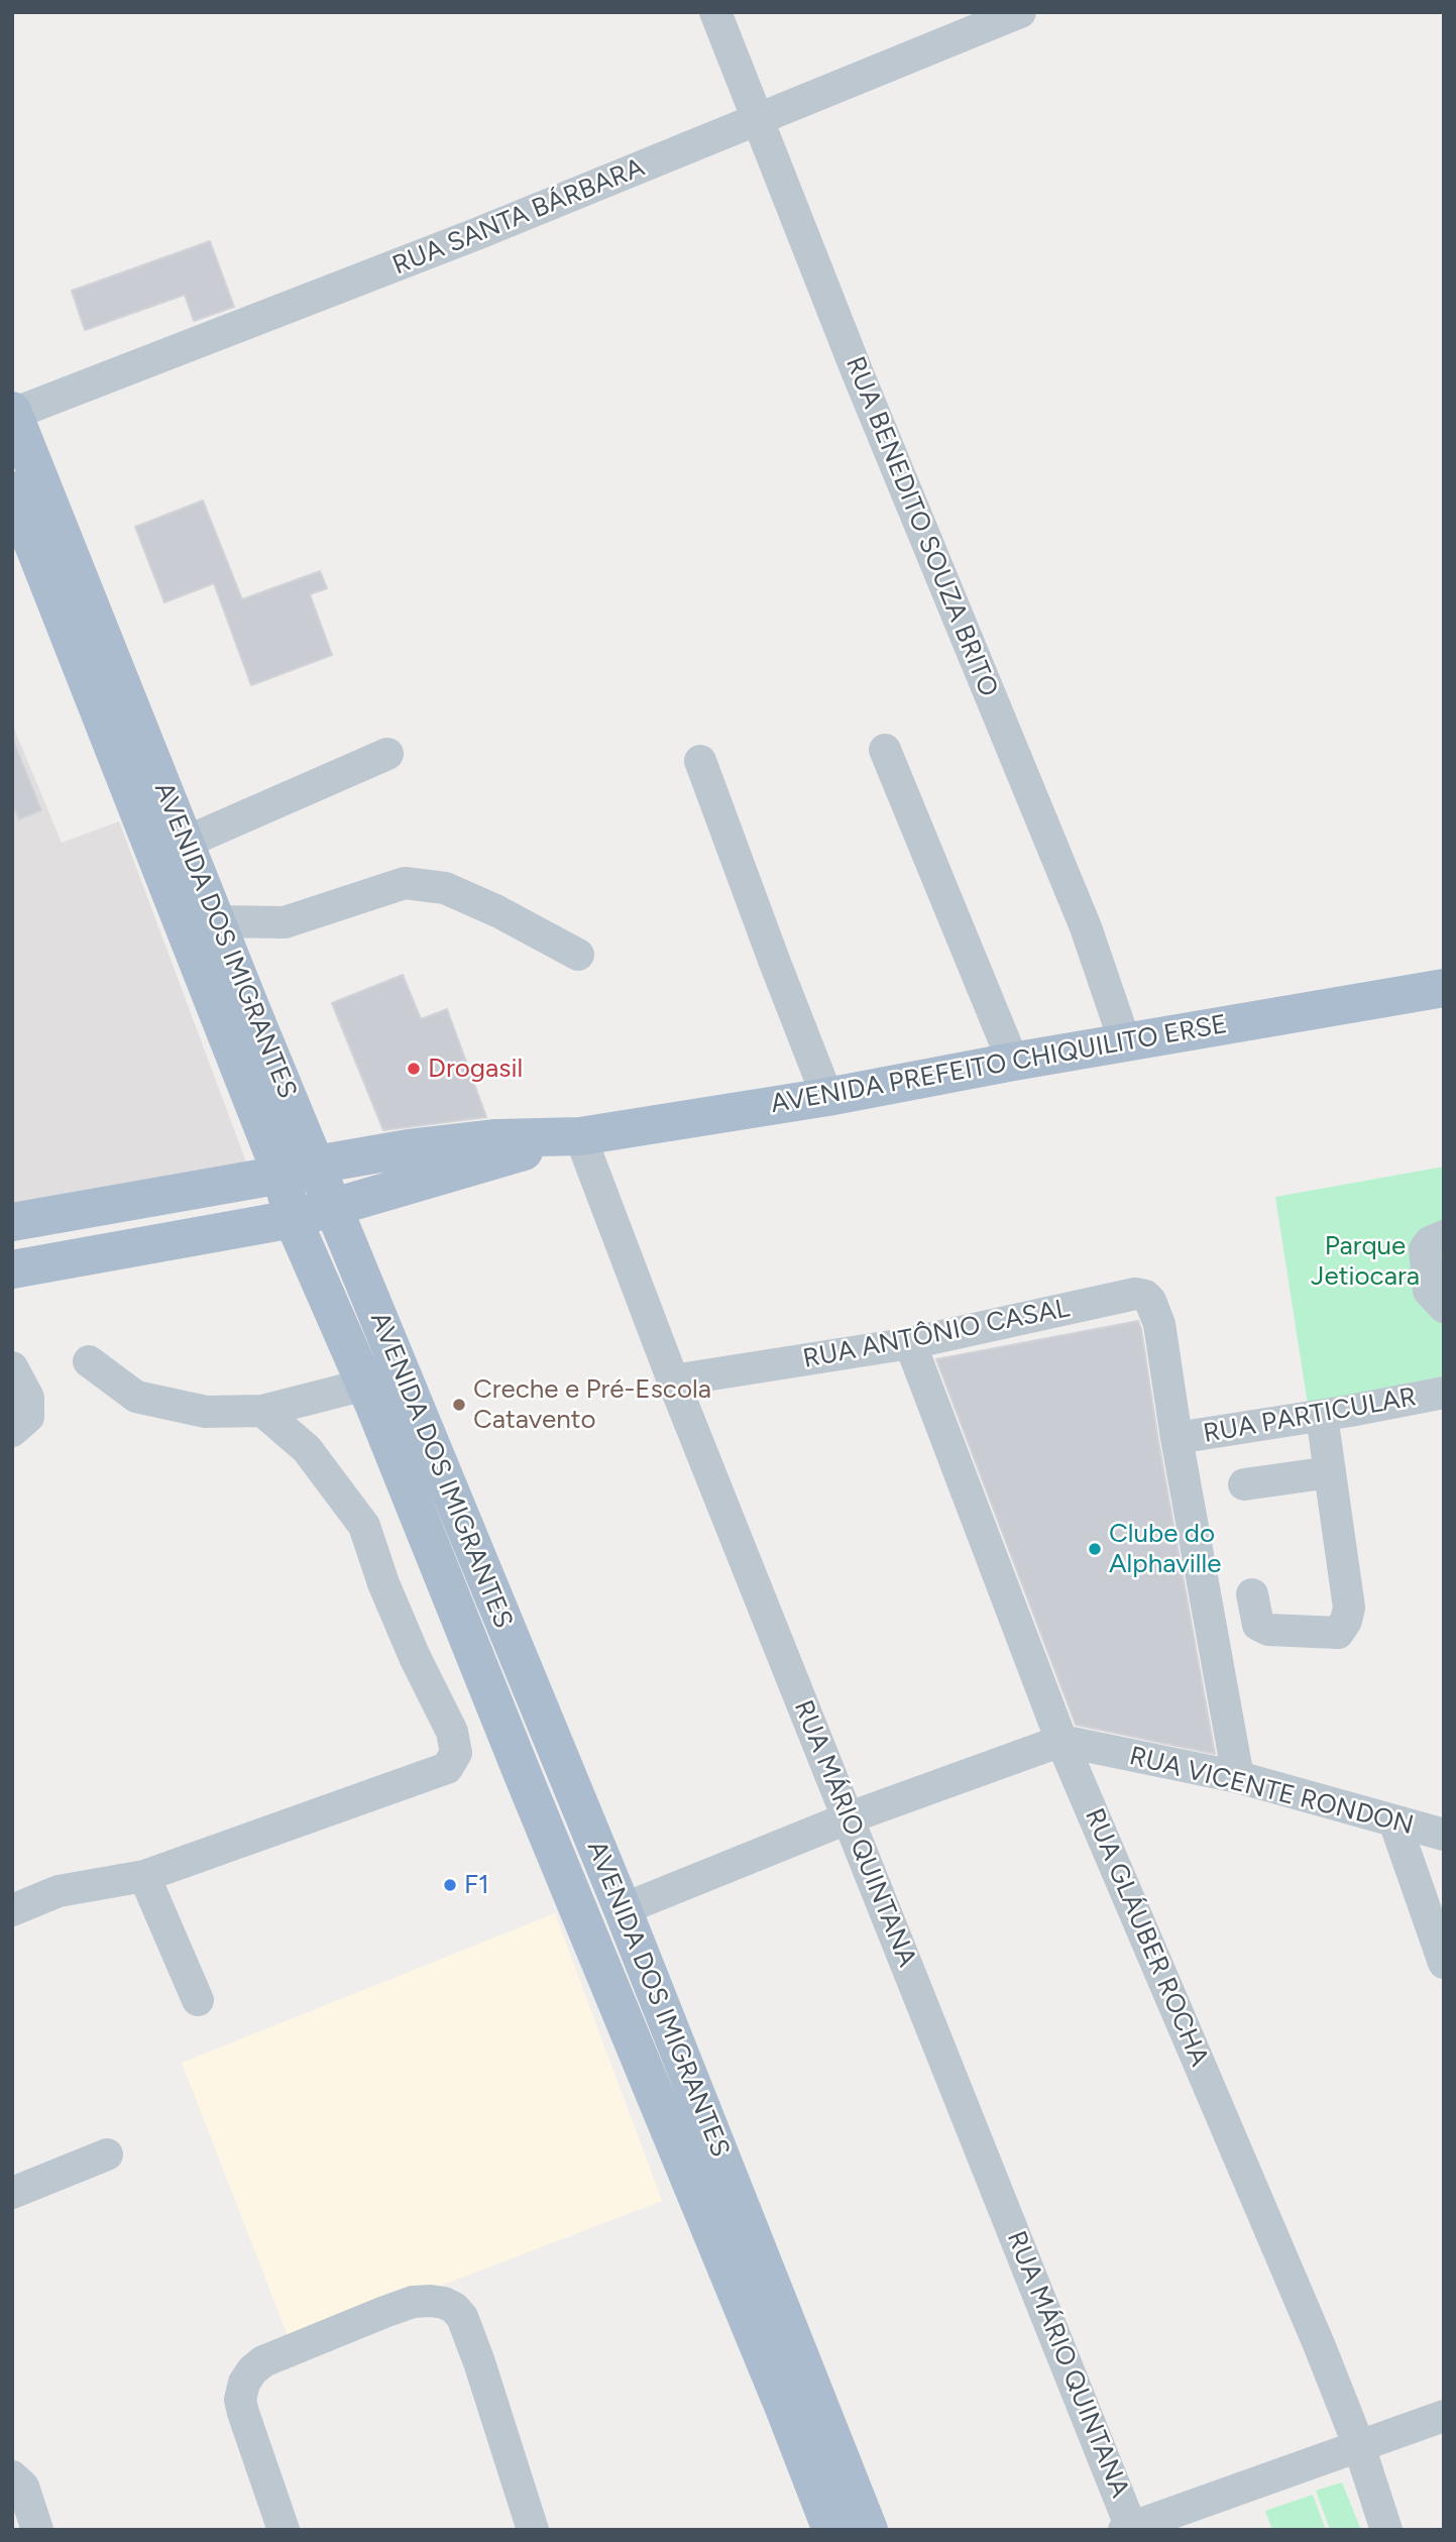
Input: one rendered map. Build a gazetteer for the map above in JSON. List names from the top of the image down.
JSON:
{
  "streets": {
    "main road": ["AVENIDA DOS IMIGRANTES", "AVENIDA PREFEITO CHIQUILITO ERSE"],
    "street": [
      "RUA SANTA BÁRBARA",
      "RUA BENEDITO SOUZA BRITO",
      "RUA ANTÔNIO CASAL",
      "RUA PARTICULAR",
      "RUA VICENTE RONDON",
      "RUA MÁRIO QUINTANA",
      "RUA GLÁUBER ROCHA"
    ]
  },
  "crossings": [
    ["RUA SANTA BÁRBARA", "RUA BENEDITO SOUZA BRITO"],
    ["RUA SANTA BÁRBARA", "AVENIDA DOS IMIGRANTES"],
    ["RUA BENEDITO SOUZA BRITO", "AVENIDA PREFEITO CHIQUILITO ERSE"],
    ["AVENIDA DOS IMIGRANTES", "AVENIDA PREFEITO CHIQUILITO ERSE"],
    ["AVENIDA PREFEITO CHIQUILITO ERSE", "RUA MÁRIO QUINTANA"],
    ["RUA ANTÔNIO CASAL", "RUA PARTICULAR"],
    ["RUA ANTÔNIO CASAL", "RUA MÁRIO QUINTANA"],
    ["RUA ANTÔNIO CASAL", "RUA GLÁUBER ROCHA"],
    ["RUA VICENTE RONDON", "RUA GLÁUBER ROCHA"]
  ],
  "parks": ["Parque Jetiocara"],
  "places": [
    "Drogasil",
    "Creche e Pré-Escola Catavento",
    "Clube do Alphaville",
    "F1"
  ]
}
